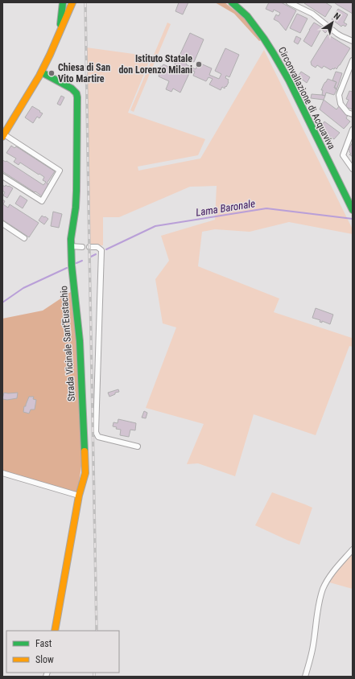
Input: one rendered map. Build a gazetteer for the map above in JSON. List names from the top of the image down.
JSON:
{
  "streets": {
    "street": ["Circonvallazione di Acquaviva", "Strada Vicinale Sant'Eustachio"]
  },
  "water": ["Lama Baronale"],
  "places": ["Istituto Statale don Lorenzo Milani", "Chiesa di San Vito Martire"],
  "legend": ["Fast", "Slow"],
  "north": "top right"
}
